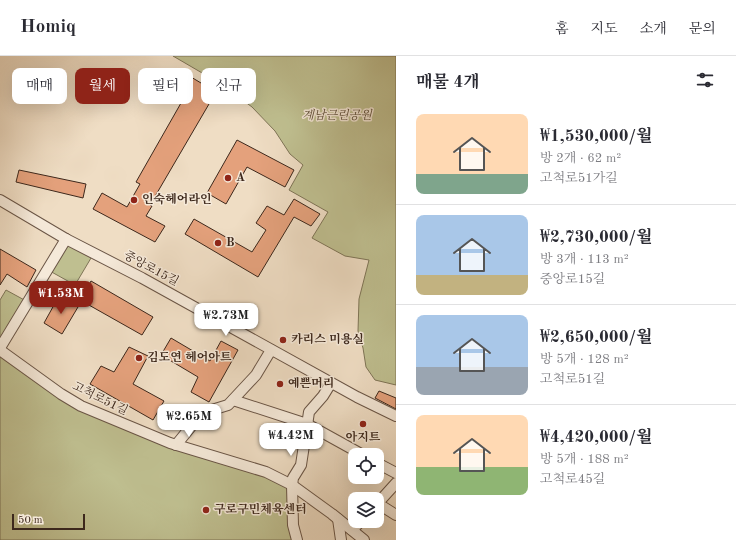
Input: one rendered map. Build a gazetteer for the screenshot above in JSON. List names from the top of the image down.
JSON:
{
  "streets": {
    "street": ["중앙로15길", "고척로51길"]
  },
  "parks": ["계남근린공원"],
  "places": [
    "A",
    "인숙헤어라인",
    "B",
    "카리스 미용실",
    "김도연 헤어아트",
    "예쁜머리",
    "아지트",
    "구로구민체육센터"
  ],
  "scale_bar": "50 m",
  "page": {
    "header": "Homiq",
    "nav": [
      "홈",
      "지도",
      "소개",
      "문의"
    ],
    "heading": "매물 4개",
    "chip": [
      "매매",
      "월세",
      "필터",
      "신규"
    ],
    "list": [
      {
        "name": "₩1,530,000/월",
        "note": "방 2개 · 62 m² · 고척로51가길"
      },
      {
        "name": "₩2,730,000/월",
        "note": "방 3개 · 113 m² · 중앙로15길"
      },
      {
        "name": "₩2,650,000/월",
        "note": "방 5개 · 128 m² · 고척로51길"
      },
      {
        "name": "₩4,420,000/월",
        "note": "방 5개 · 188 m² · 고척로45길"
      }
    ],
    "price": [
      "₩1.53M",
      "₩2.73M",
      "₩2.65M",
      "₩4.42M"
    ],
    "scale": "50 m"
  }
}
